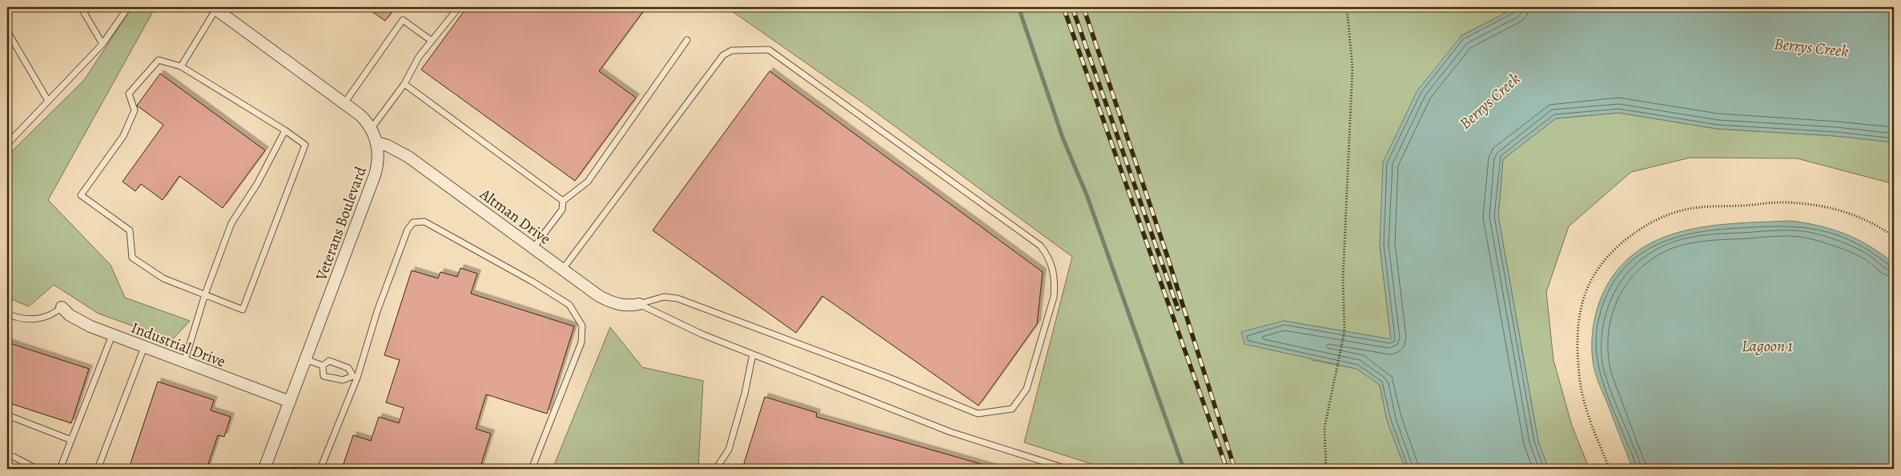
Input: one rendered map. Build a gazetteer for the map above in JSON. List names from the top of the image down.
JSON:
{
  "streets": {
    "street": ["Altman Drive", "Veterans Boulevard", "Industrial Drive"]
  },
  "crossings": [
    ["Altman Drive", "Veterans Boulevard"],
    ["Veterans Boulevard", "Industrial Drive"]
  ],
  "water": ["Berrys Creek", "Lagoon 1"]
}
